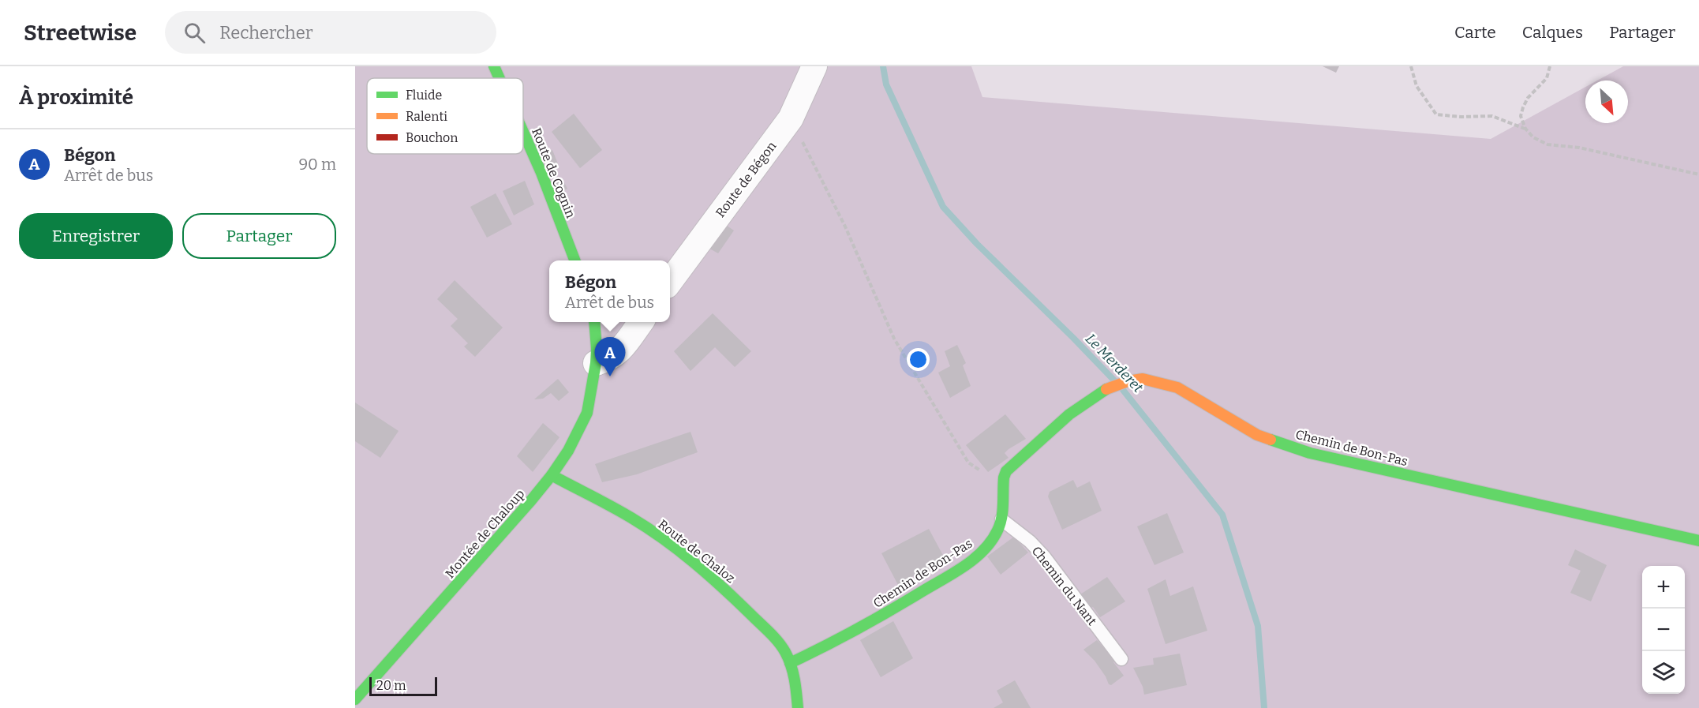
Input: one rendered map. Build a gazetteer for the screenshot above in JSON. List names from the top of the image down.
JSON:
{
  "streets": {
    "street": [
      "Route de Cognin",
      "Route de Bégon",
      "Chemin de Bon-Pas",
      "Montée de Chaloup",
      "Route de Chaloz"
    ],
    "lane": ["Chemin du Nant"]
  },
  "crossings": [
    ["Chemin de Bon-Pas", "Route de Chaloz"],
    ["Chemin de Bon-Pas", "Chemin du Nant"],
    ["Montée de Chaloup", "Route de Chaloz"]
  ],
  "water": ["Le Merderet"],
  "legend": ["Fluide", "Ralenti", "Bouchon"],
  "scale_bar": "20 m",
  "north": "bottom right",
  "page": {
    "header": "Streetwise",
    "search": "Rechercher",
    "nav": ["Carte", "Calques", "Partager"],
    "heading": "À proximité",
    "list": [
      {
        "mark": "A",
        "name": "Bégon",
        "note": "Arrêt de bus",
        "value": "90 m"
      }
    ],
    "buttons": ["Enregistrer", "Partager"],
    "popup": ["Bégon", "Arrêt de bus"],
    "pins": "A",
    "map_buttons": ["+", "−"],
    "scale": "20 m"
  }
}
